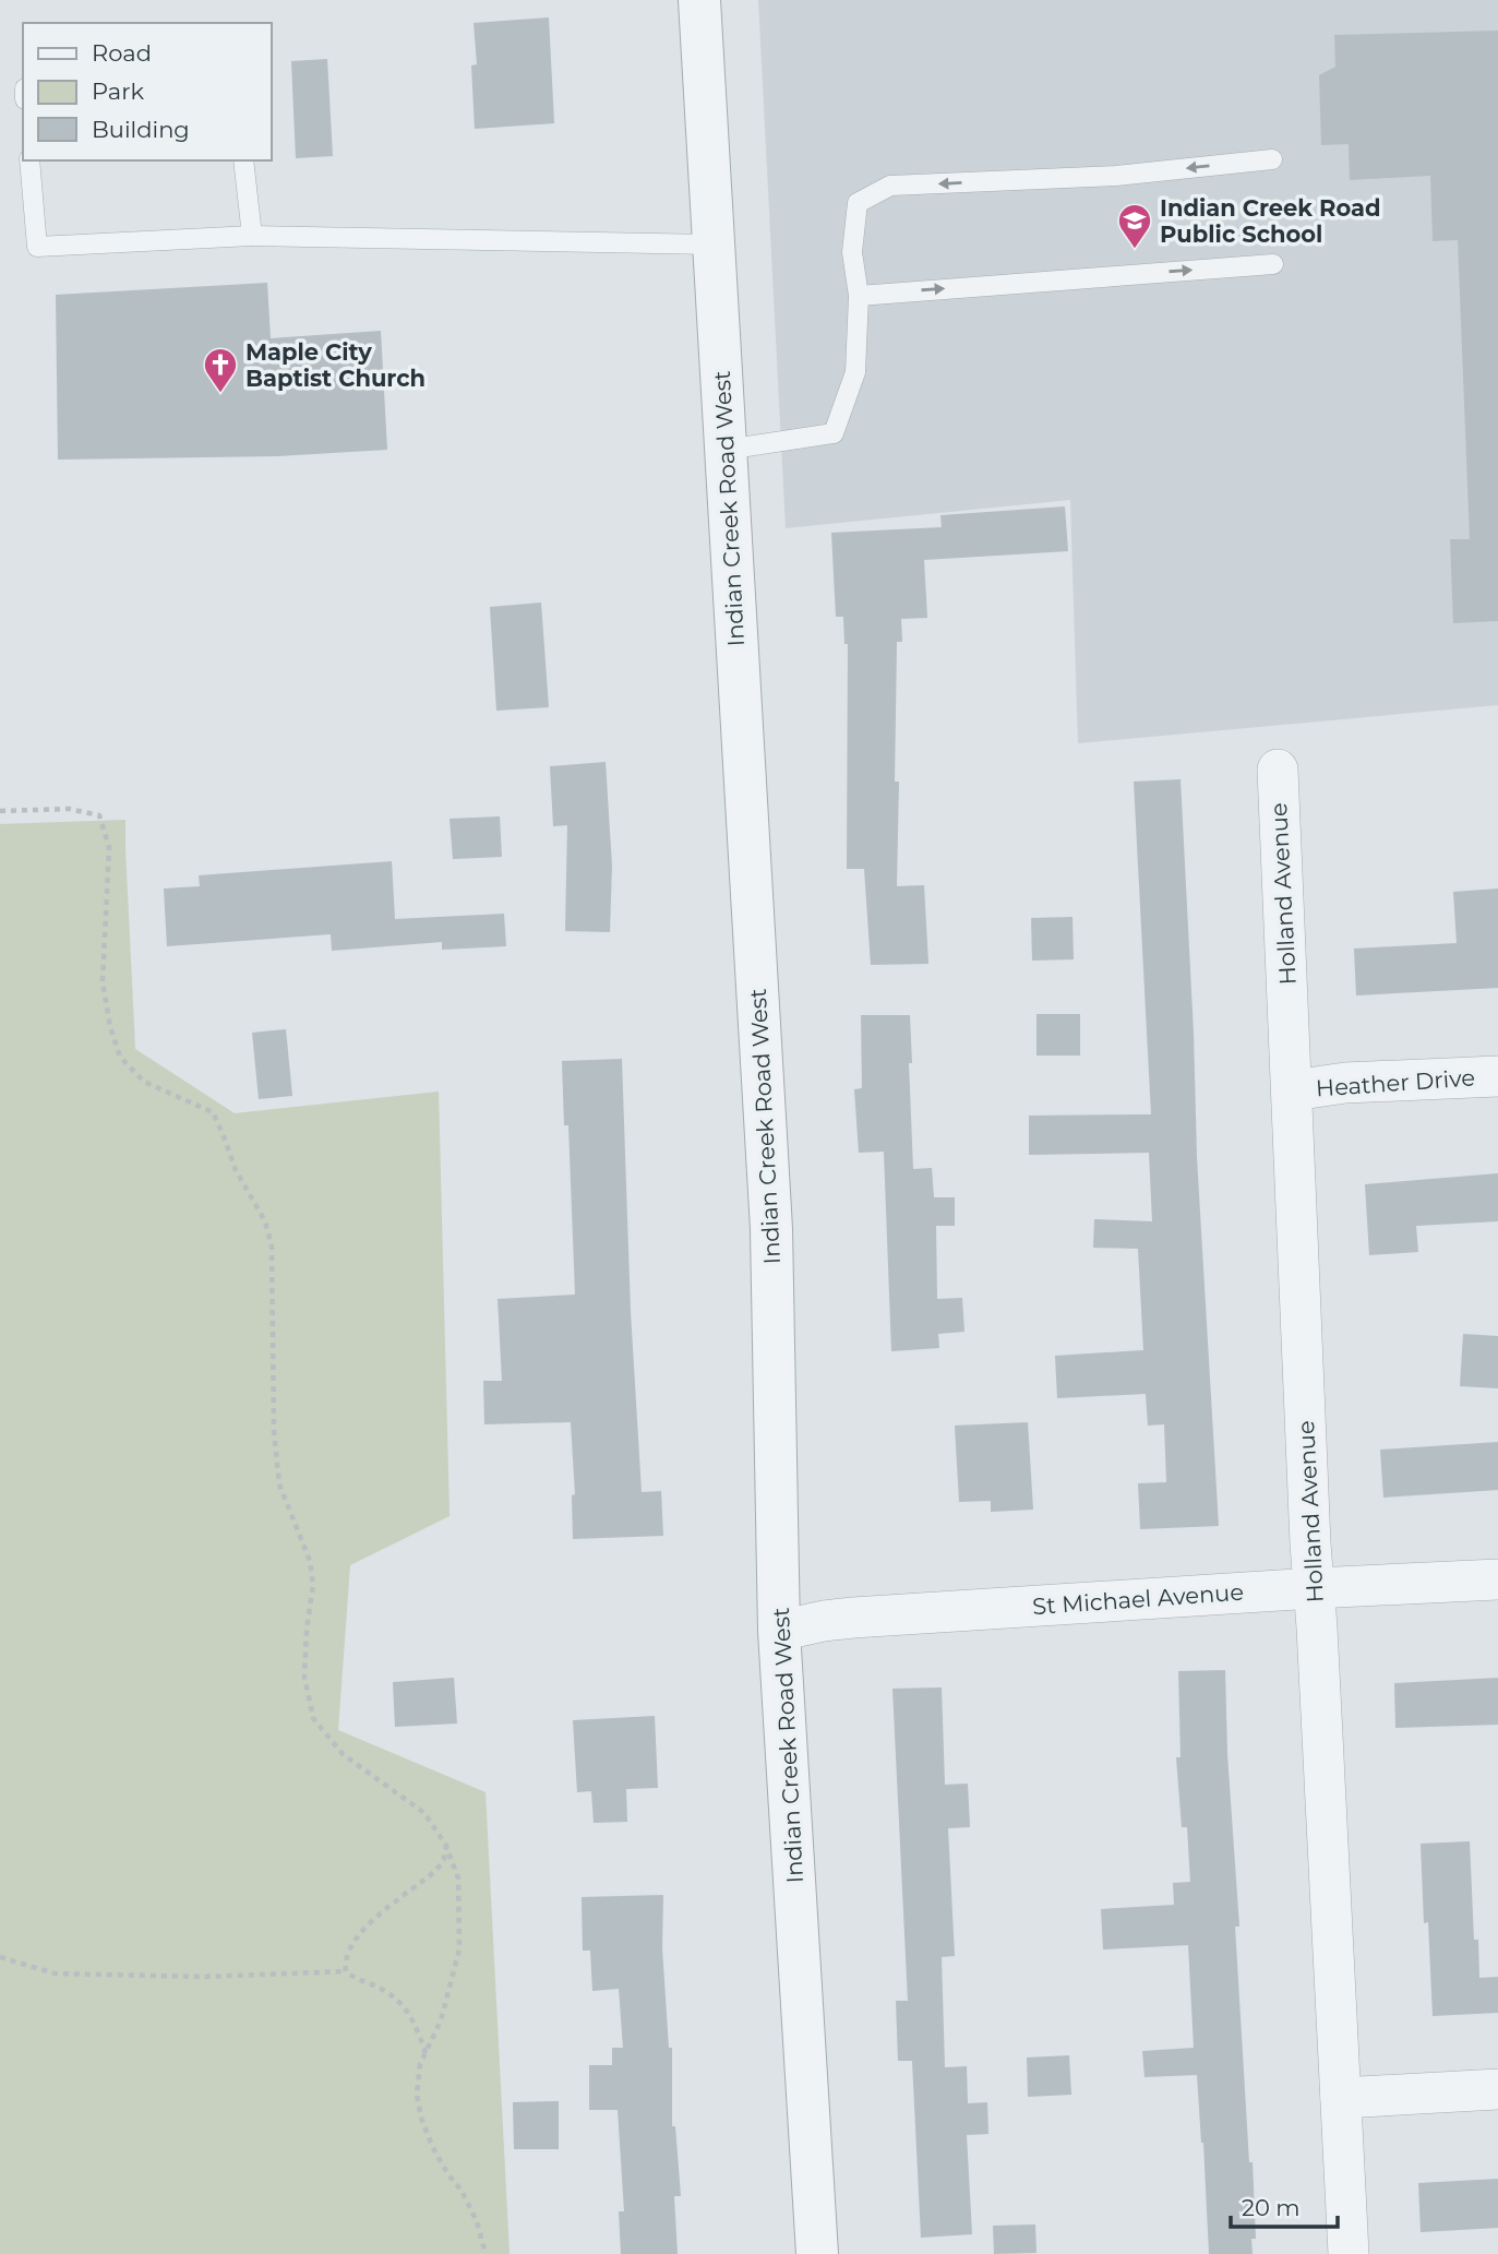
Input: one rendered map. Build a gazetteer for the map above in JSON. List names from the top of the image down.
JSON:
{
  "streets": {
    "street": [
      "Indian Creek Road West",
      "Holland Avenue",
      "Heather Drive",
      "St Michael Avenue"
    ]
  },
  "crossings": [
    ["Indian Creek Road West", "St Michael Avenue"],
    ["Holland Avenue", "Heather Drive"],
    ["Holland Avenue", "St Michael Avenue"]
  ],
  "places": {
    "school or university": ["Indian Creek Road Public School"],
    "church": ["Maple City Baptist Church"]
  },
  "legend": ["Road", "Park", "Building"],
  "scale_bar": "20 m"
}
